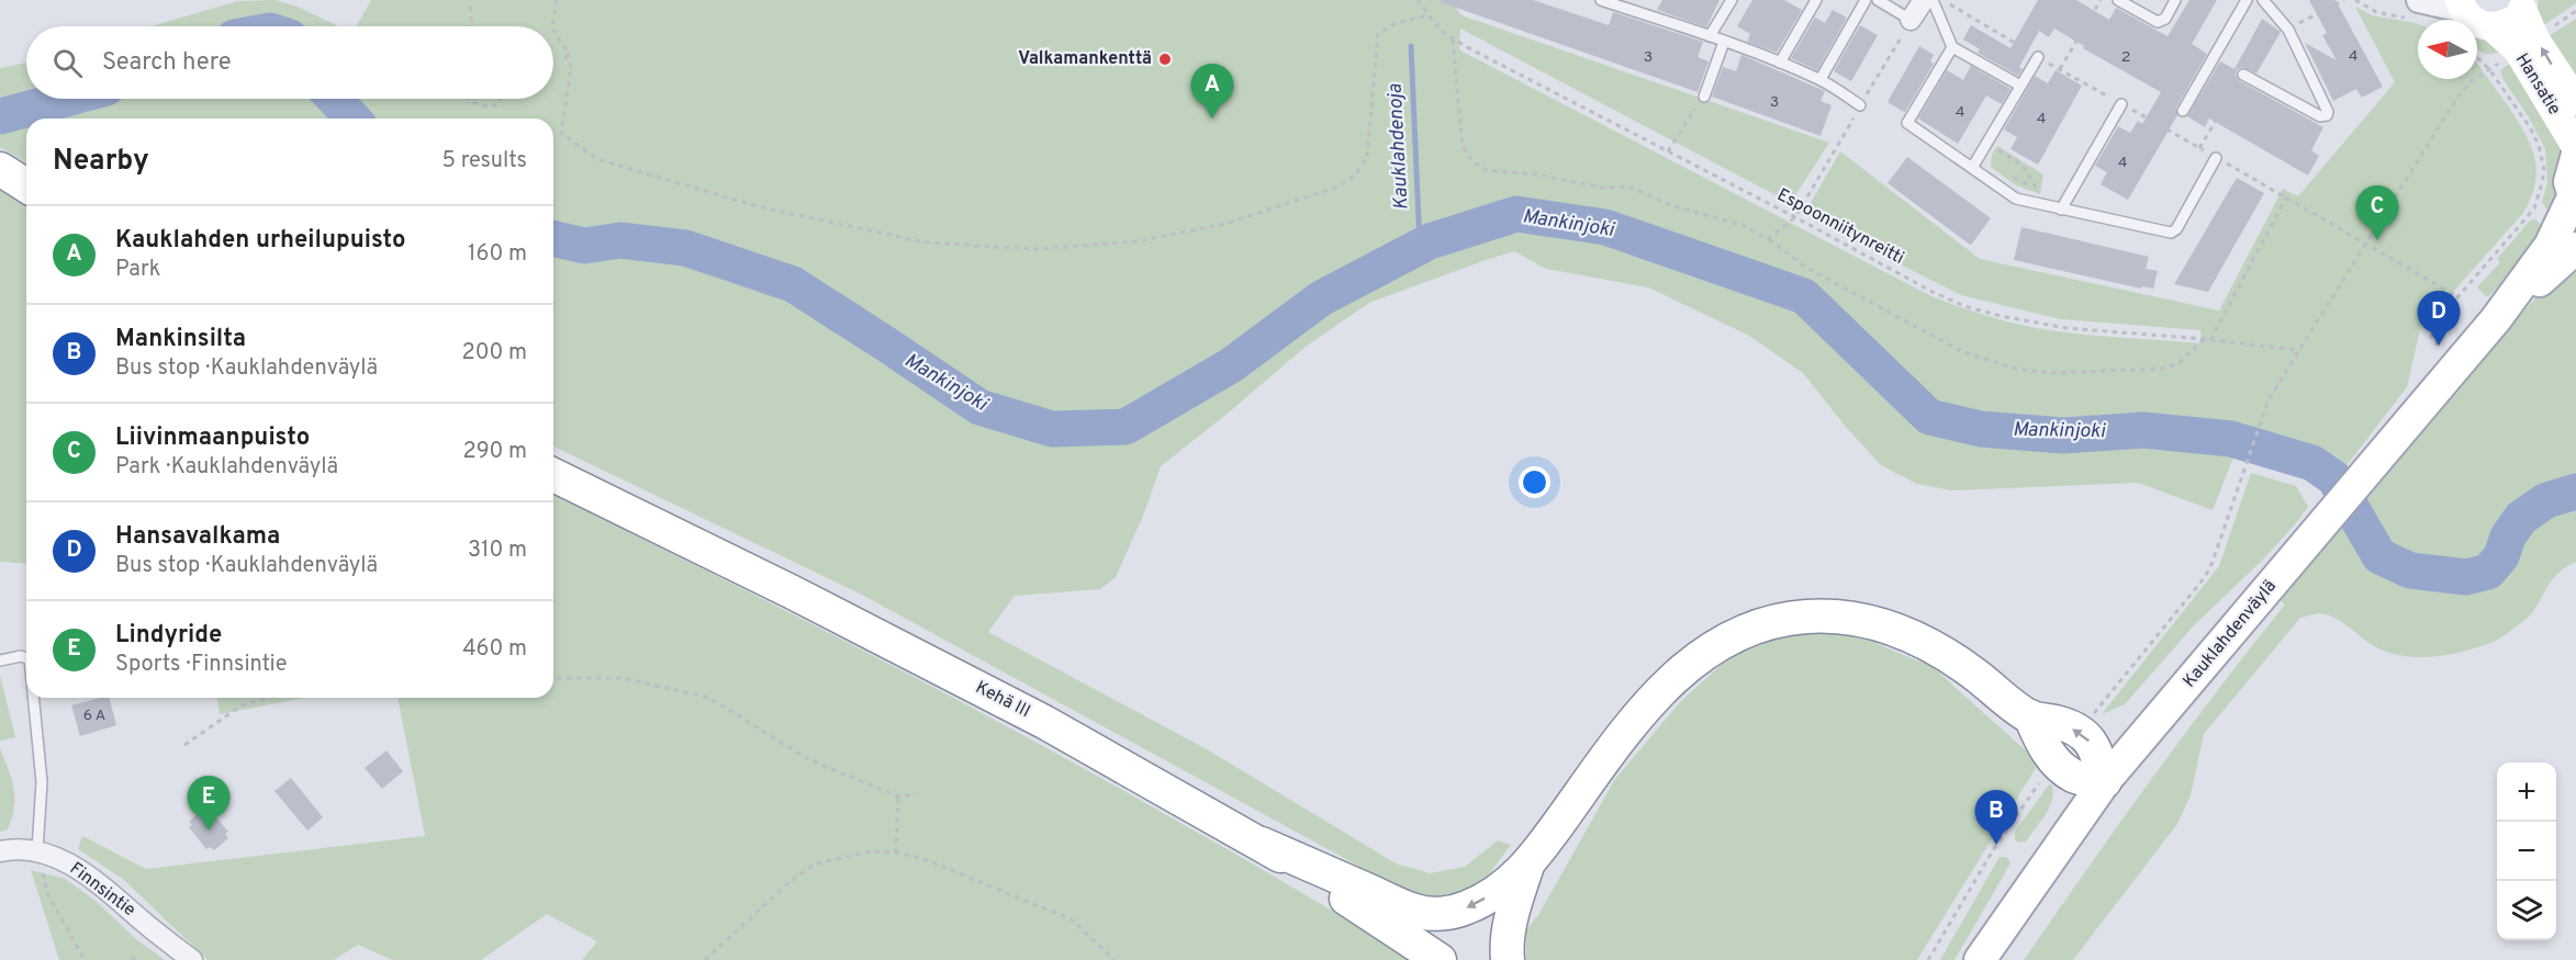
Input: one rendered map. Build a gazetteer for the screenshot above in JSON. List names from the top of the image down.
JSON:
{
  "streets": {
    "highway": ["Kehä III"],
    "main road": ["Hansatie", "Kauklahdenväylä"],
    "street": ["Finnsintie"],
    "path": ["Espoonniitynreitti"]
  },
  "water": ["Kauklahdenoja", "Mankinjoki"],
  "places": ["Valkamankenttä"],
  "house_numbers": [
    "4",
    "3",
    "2",
    "3",
    "4",
    "4",
    "4",
    "6 A"
  ],
  "north": "left",
  "page": {
    "search": "Search here",
    "pins": [
      "A",
      "C",
      "D",
      "E",
      "B"
    ],
    "heading": ["Nearby", "5 results"],
    "list": [
      {
        "mark": "A",
        "name": "Kauklahden urheilupuisto",
        "note": "Park",
        "value": "160 m"
      },
      {
        "mark": "B",
        "name": "Mankinsilta",
        "note": "Bus stop · Kauklahdenväylä",
        "value": "200 m"
      },
      {
        "mark": "C",
        "name": "Liivinmaanpuisto",
        "note": "Park · Kauklahdenväylä",
        "value": "290 m"
      },
      {
        "mark": "D",
        "name": "Hansavalkama",
        "note": "Bus stop · Kauklahdenväylä",
        "value": "310 m"
      },
      {
        "mark": "E",
        "name": "Lindyride",
        "note": "Sports · Finnsintie",
        "value": "460 m"
      }
    ],
    "map_buttons": ["+", "−"]
  }
}
